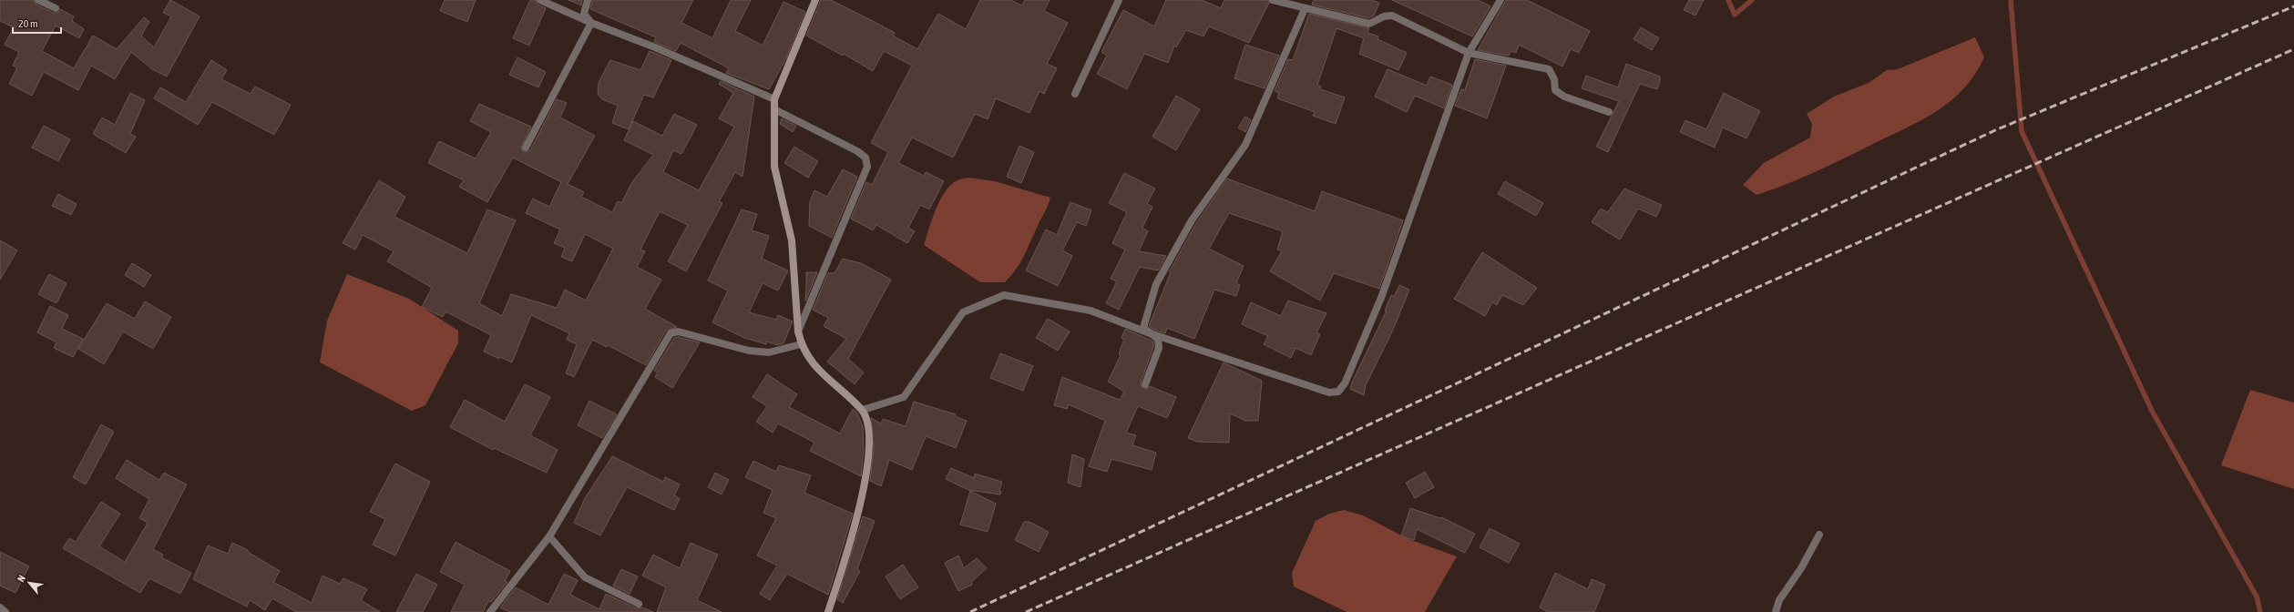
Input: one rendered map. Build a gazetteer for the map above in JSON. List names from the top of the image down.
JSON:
{
  "scale_bar": "20 m",
  "north": "top left"
}
